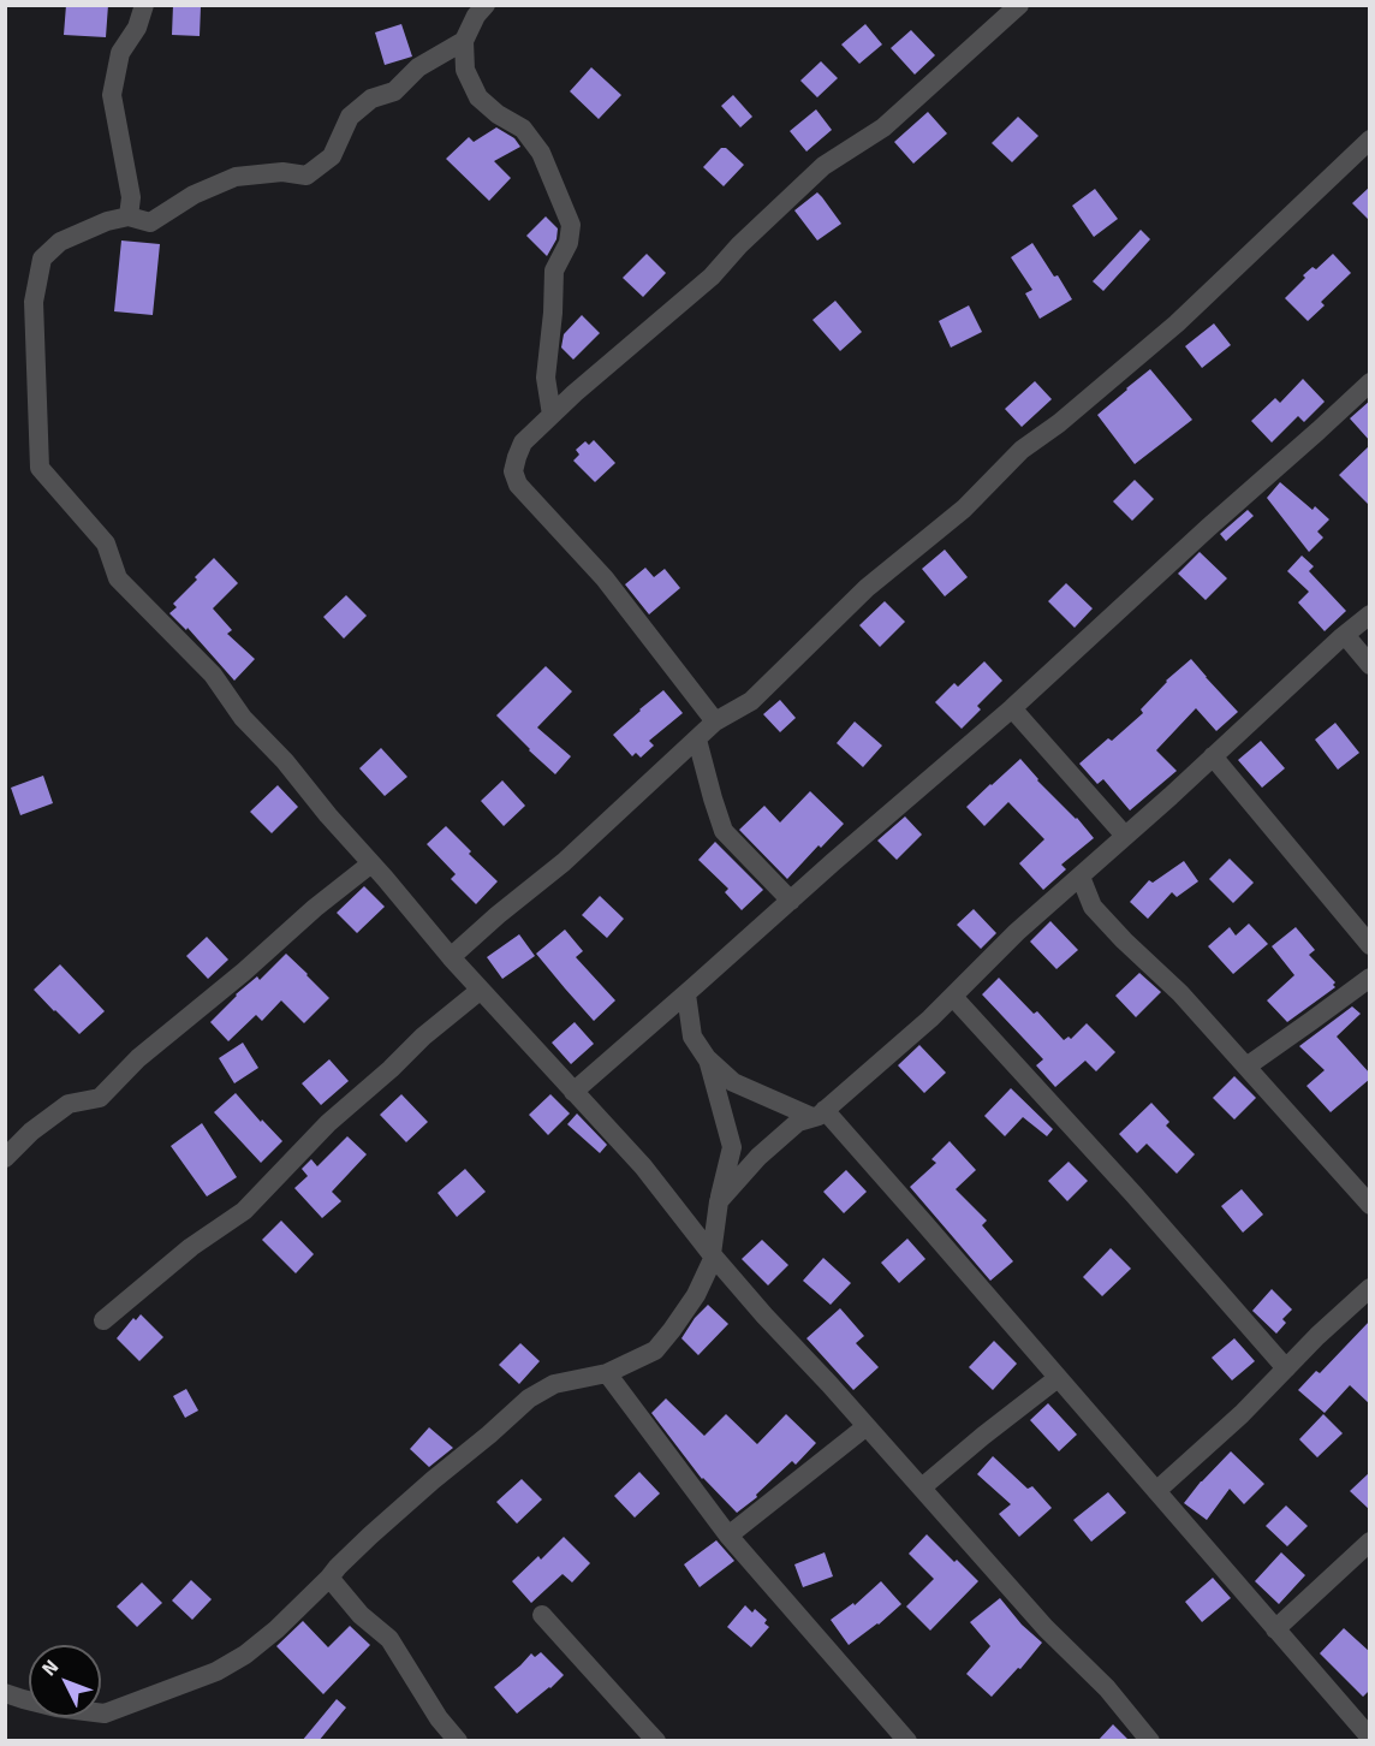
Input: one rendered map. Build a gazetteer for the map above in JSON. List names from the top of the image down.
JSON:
{
  "north": "top left"
}
